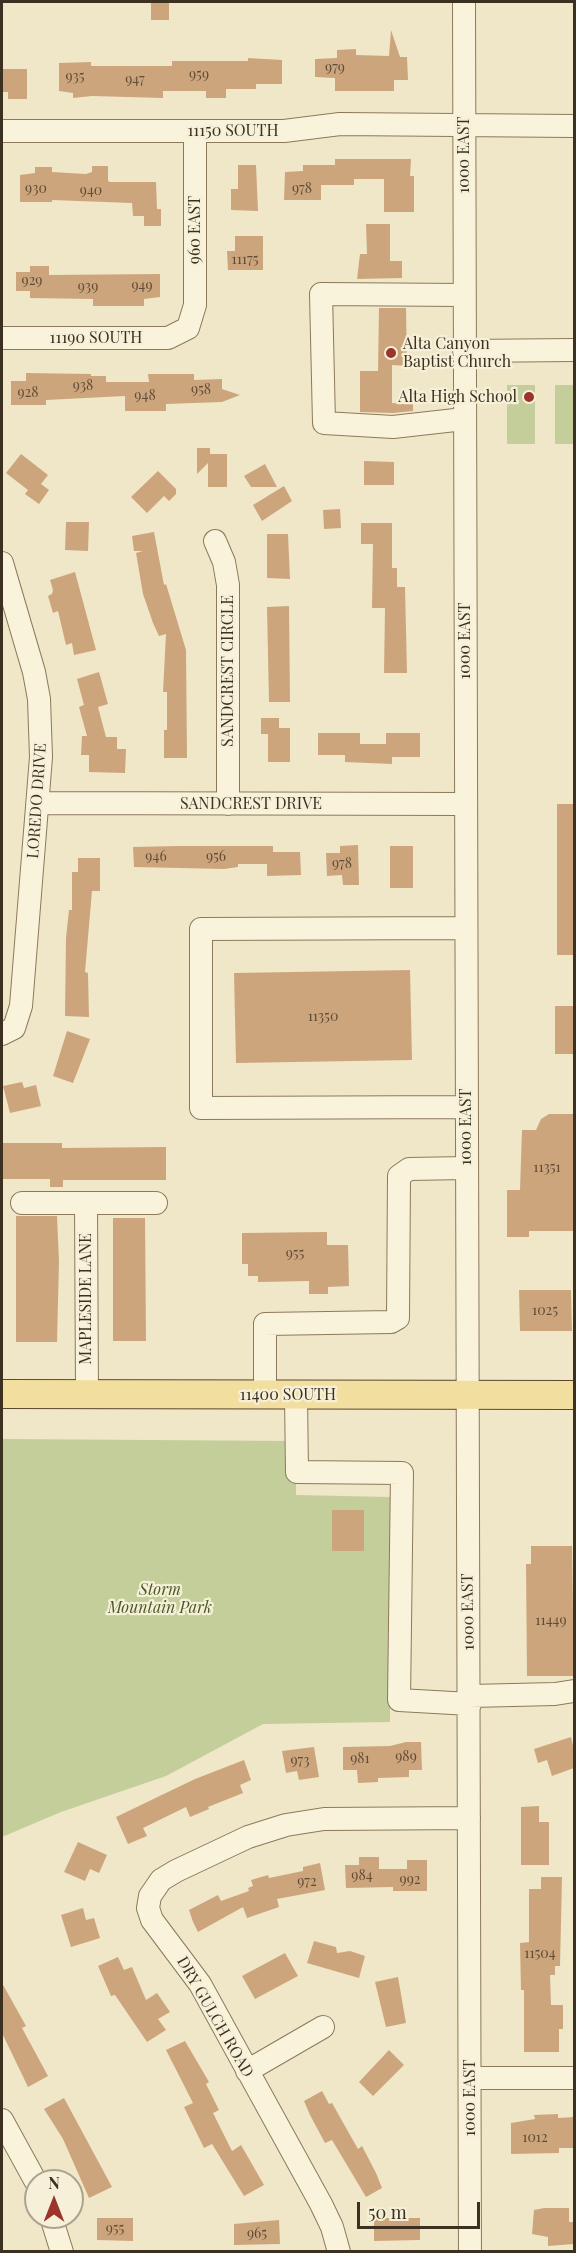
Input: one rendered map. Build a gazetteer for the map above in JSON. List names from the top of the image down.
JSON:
{
  "streets": {
    "main road": ["11400 SOUTH"],
    "street": [
      "11150 SOUTH",
      "1000 EAST",
      "960 EAST",
      "11190 SOUTH",
      "SANDCREST CIRCLE",
      "LOREDO DRIVE",
      "SANDCREST DRIVE",
      "MAPLESIDE LANE",
      "DRY GULCH ROAD"
    ]
  },
  "crossings": [
    ["11150 SOUTH", "1000 EAST"],
    ["11150 SOUTH", "960 EAST"],
    ["1000 EAST", "SANDCREST DRIVE"],
    ["1000 EAST", "11400 SOUTH"],
    ["1000 EAST", "DRY GULCH ROAD"],
    ["960 EAST", "11190 SOUTH"],
    ["SANDCREST CIRCLE", "SANDCREST DRIVE"],
    ["LOREDO DRIVE", "SANDCREST DRIVE"],
    ["MAPLESIDE LANE", "11400 SOUTH"]
  ],
  "parks": ["Storm Mountain Park"],
  "places": ["Alta Canyon Baptist Church", "Alta High School"],
  "house_numbers": [
    "979",
    "959",
    "935",
    "947",
    "930",
    "978",
    "940",
    "11175",
    "929",
    "949",
    "939",
    "938",
    "958",
    "928",
    "948",
    "946",
    "956",
    "978",
    "11350",
    "11351",
    "955",
    "1025",
    "11449",
    "989",
    "981",
    "973",
    "984",
    "992",
    "972",
    "11504",
    "1012",
    "955",
    "965"
  ],
  "scale_bar": "50 m",
  "north": "top"
}
